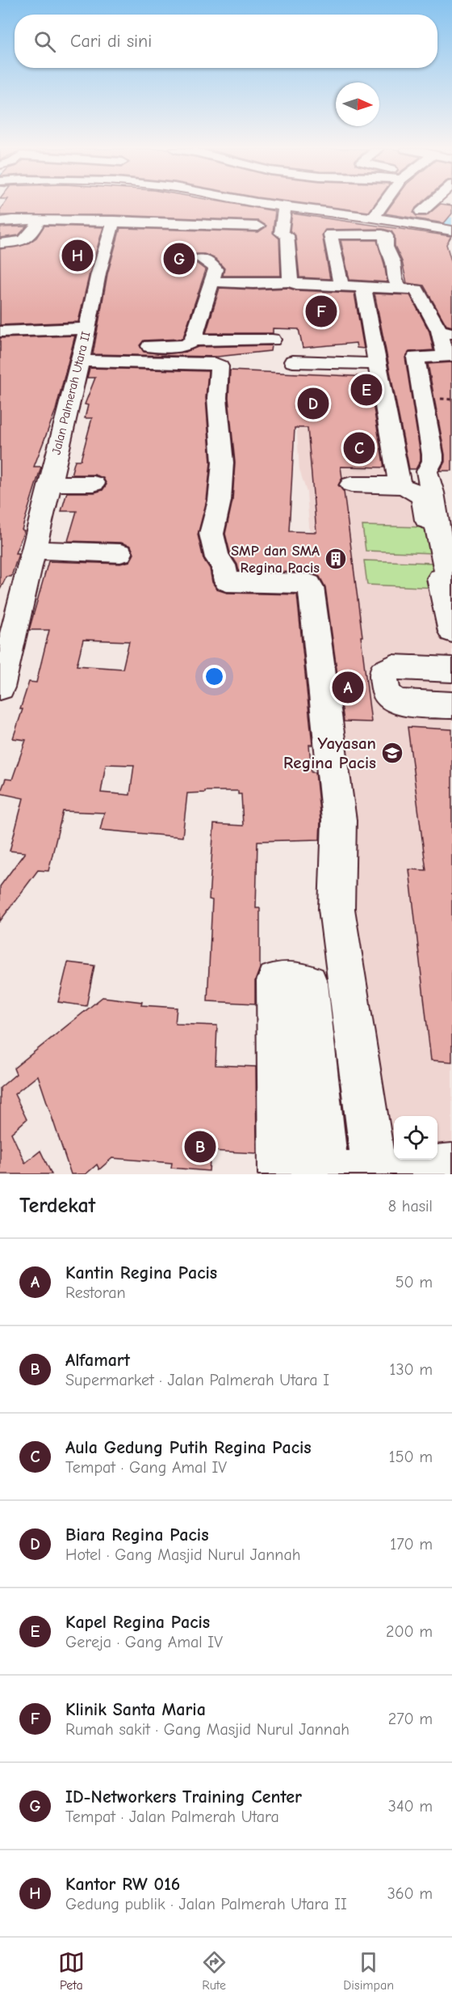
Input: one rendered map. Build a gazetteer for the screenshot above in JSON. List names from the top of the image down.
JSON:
{
  "streets": {
    "street": ["Jalan Palmerah Utara II"]
  },
  "places": {
    "building": ["SMP dan SMA Regina Pacis"],
    "school or university": ["Yayasan Regina Pacis"]
  },
  "north": "right",
  "page": {
    "search": "Cari di sini",
    "pins": [
      "H",
      "G",
      "F",
      "E",
      "D",
      "C",
      "A",
      "B"
    ],
    "heading": ["Terdekat", "8 hasil"],
    "list": [
      {
        "mark": "A",
        "name": "Kantin Regina Pacis",
        "note": "Restoran",
        "value": "50 m"
      },
      {
        "mark": "B",
        "name": "Alfamart",
        "note": "Supermarket · Jalan Palmerah Utara I",
        "value": "130 m"
      },
      {
        "mark": "C",
        "name": "Aula Gedung Putih Regina Pacis",
        "note": "Tempat · Gang Amal IV",
        "value": "150 m"
      },
      {
        "mark": "D",
        "name": "Biara Regina Pacis",
        "note": "Hotel · Gang Masjid Nurul Jannah",
        "value": "170 m"
      },
      {
        "mark": "E",
        "name": "Kapel Regina Pacis",
        "note": "Gereja · Gang Amal IV",
        "value": "200 m"
      },
      {
        "mark": "F",
        "name": "Klinik Santa Maria",
        "note": "Rumah sakit · Gang Masjid Nurul Jannah",
        "value": "270 m"
      },
      {
        "mark": "G",
        "name": "ID-Networkers Training Center",
        "note": "Tempat · Jalan Palmerah Utara",
        "value": "340 m"
      },
      {
        "mark": "H",
        "name": "Kantor RW 016",
        "note": "Gedung publik · Jalan Palmerah Utara II",
        "value": "360 m"
      }
    ],
    "nav": ["Peta", "Rute", "Disimpan"]
  }
}
